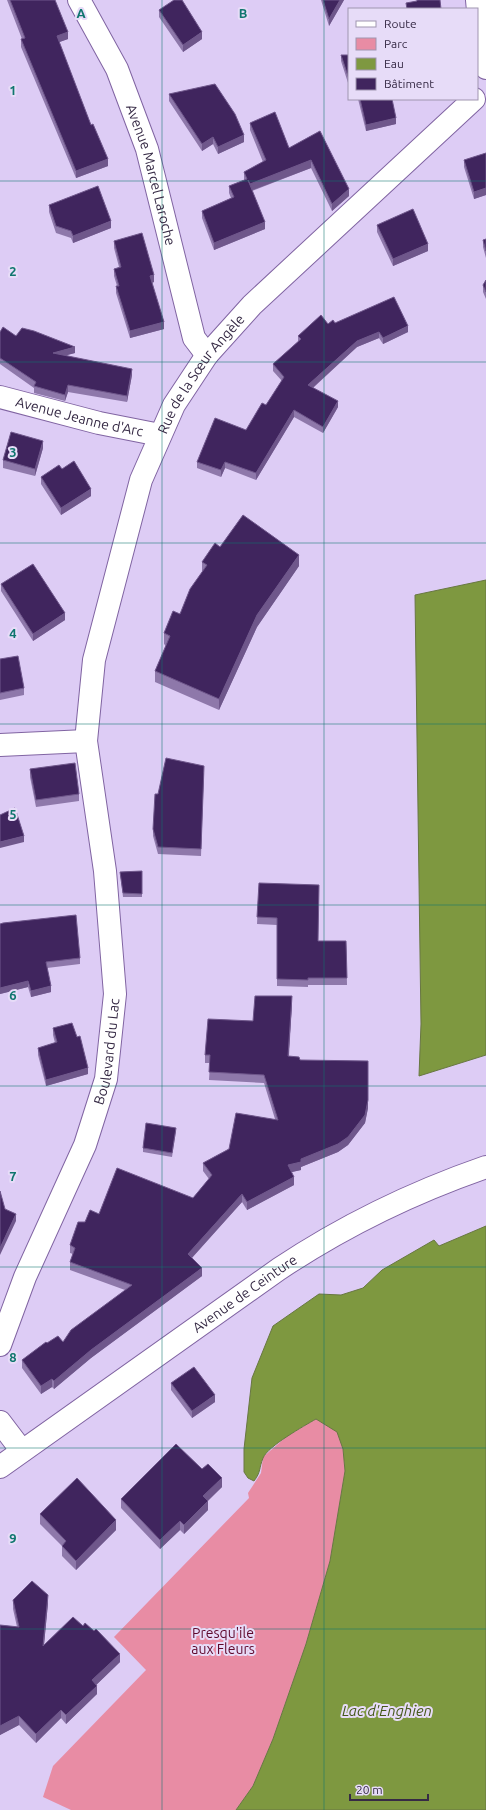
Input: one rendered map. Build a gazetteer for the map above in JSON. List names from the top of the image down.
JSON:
{
  "streets": {
    "street": [
      "Avenue Marcel Laroche",
      "Rue de la Sœur Angèle",
      "Avenue Jeanne d'Arc",
      "Boulevard du Lac",
      "Avenue de Ceinture"
    ]
  },
  "crossings": [
    ["Avenue Marcel Laroche", "Rue de la Sœur Angèle"],
    ["Rue de la Sœur Angèle", "Avenue Jeanne d'Arc"],
    ["Rue de la Sœur Angèle", "Boulevard du Lac"]
  ],
  "water": ["Lac d'Enghien"],
  "parks": ["Presqu'ile aux Fleurs"],
  "legend": [
    "Route",
    "Parc",
    "Eau",
    "Bâtiment"
  ],
  "scale_bar": "20 m",
  "grid": {
    "columns": ["A", "B"],
    "rows": [
      "1",
      "2",
      "3",
      "4",
      "5",
      "6",
      "7",
      "8",
      "9"
    ]
  }
}
